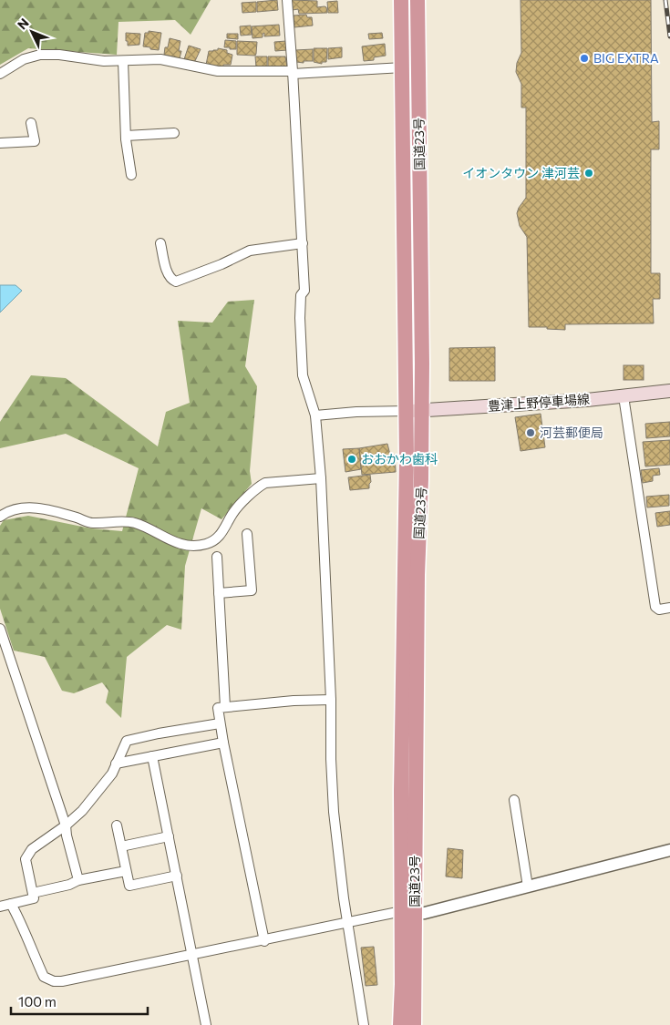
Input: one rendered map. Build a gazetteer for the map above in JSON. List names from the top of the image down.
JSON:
{
  "streets": {
    "highway": ["国道23号"],
    "main road": ["豊津上野停車場線"]
  },
  "crossings": [
    ["国道23号", "豊津上野停車場線"]
  ],
  "places": [
    "BIG EXTRA",
    "イオンタウン 津河芸",
    "河芸郵便局",
    "おおかわ歯科"
  ],
  "scale_bar": "100 m",
  "north": "top left"
}
